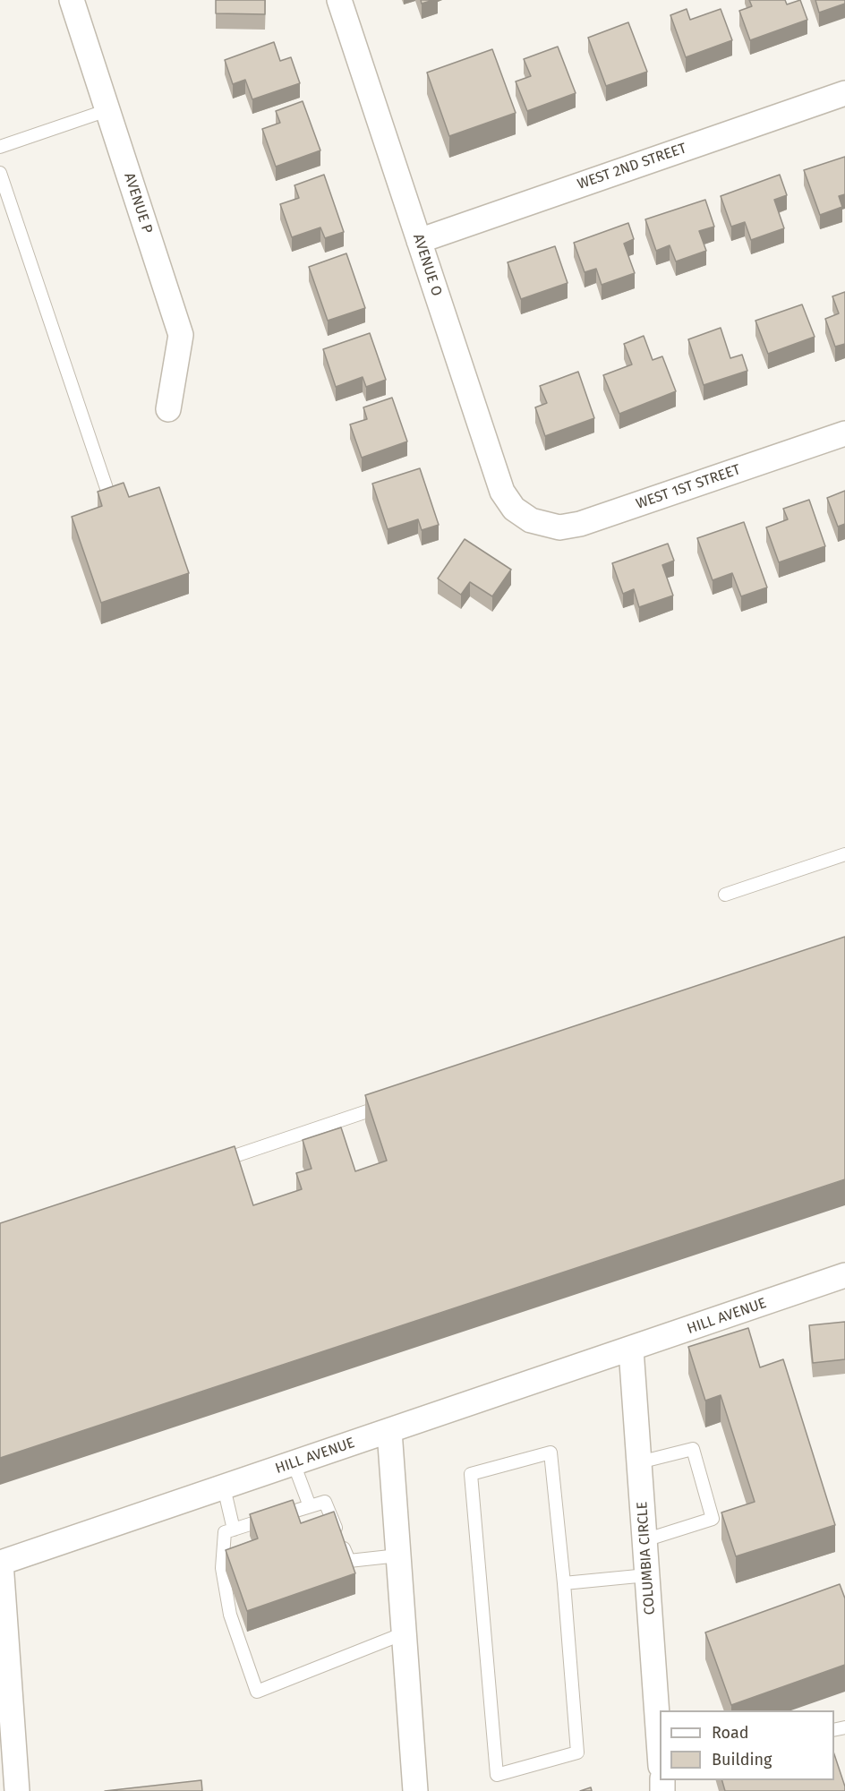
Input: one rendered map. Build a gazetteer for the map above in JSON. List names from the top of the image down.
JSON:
{
  "streets": {
    "street": [
      "WEST 2ND STREET",
      "AVENUE P",
      "AVENUE O",
      "WEST 1ST STREET",
      "HILL AVENUE",
      "COLUMBIA CIRCLE"
    ]
  },
  "crossings": [
    ["WEST 2ND STREET", "AVENUE O"],
    ["AVENUE O", "WEST 1ST STREET"],
    ["HILL AVENUE", "COLUMBIA CIRCLE"]
  ],
  "legend": ["Road", "Building"]
}
